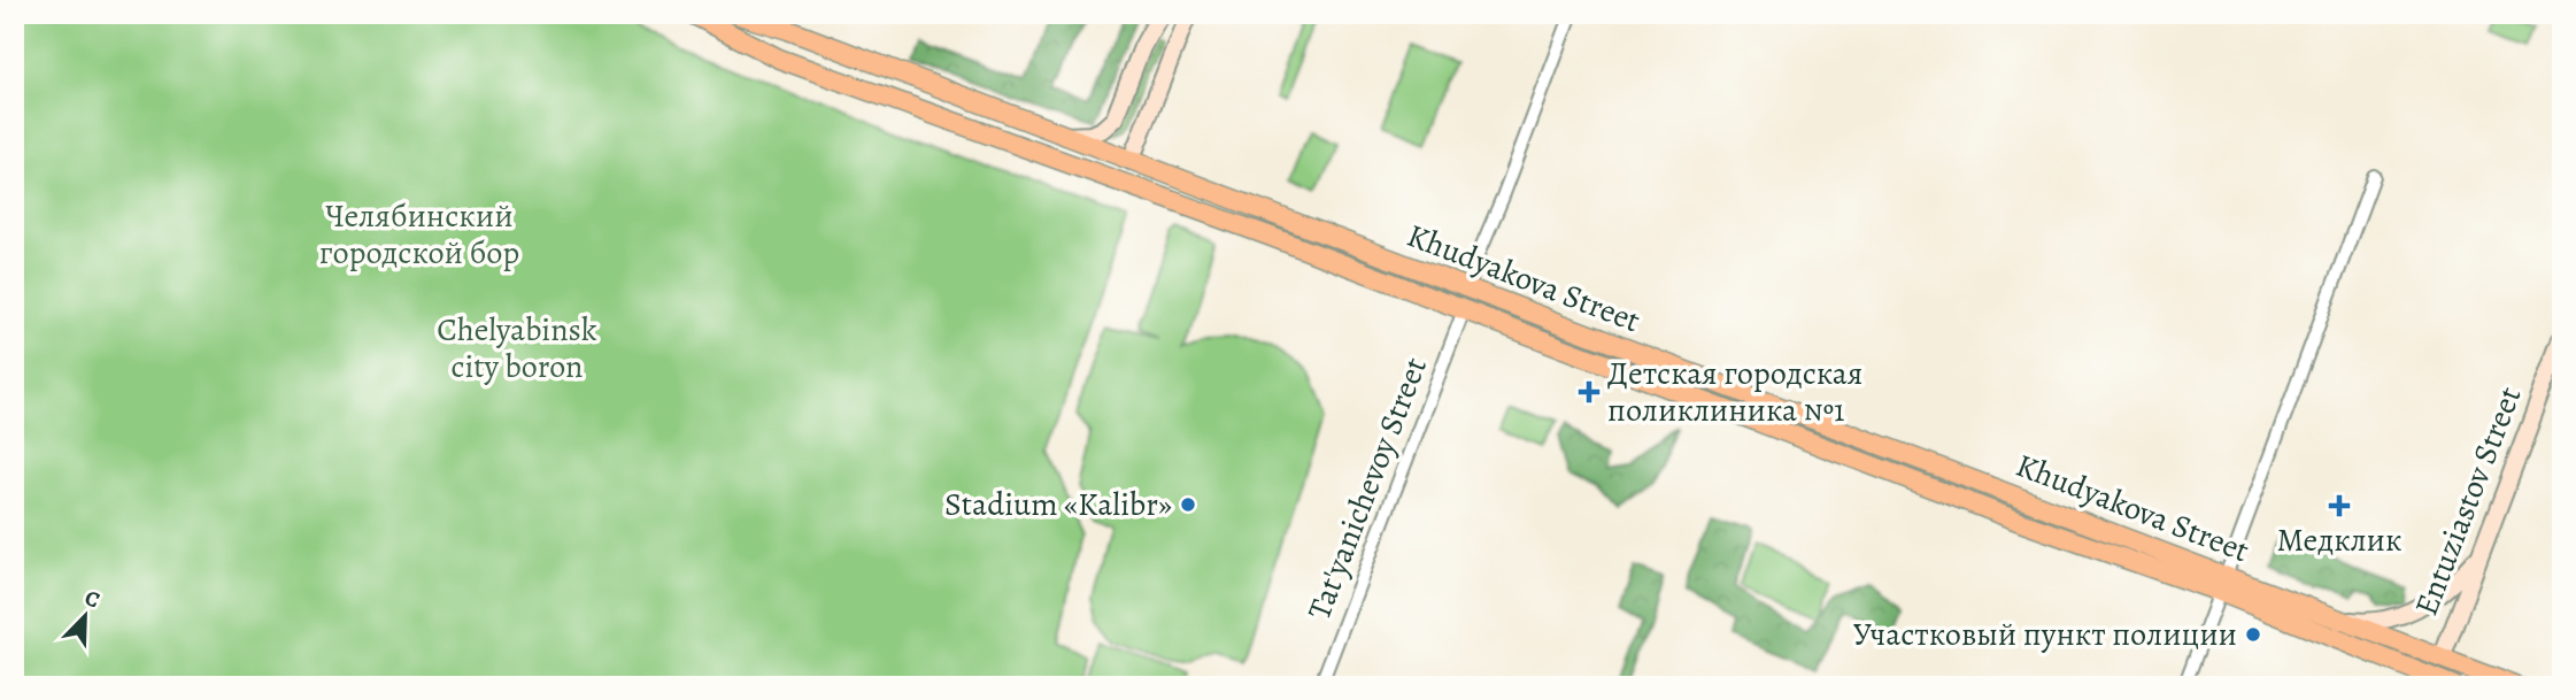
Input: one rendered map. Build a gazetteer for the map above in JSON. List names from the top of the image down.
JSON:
{
  "streets": {
    "main road": ["Khudyakova Street", "Entuziastov Street"],
    "street": ["Tat'yanichevoy Street"]
  },
  "crossings": [
    ["Khudyakova Street", "Tat'yanichevoy Street"],
    ["Khudyakova Street", "Entuziastov Street"]
  ],
  "parks": ["Челябинский городской бор", "Chelyabinsk city boron"],
  "places": {
    "health": ["Детская городская поликлиника №1", "Медклик"],
    "other": ["Stadium «Kalibr»", "Участковый пункт полиции"]
  },
  "north": "top right"
}
